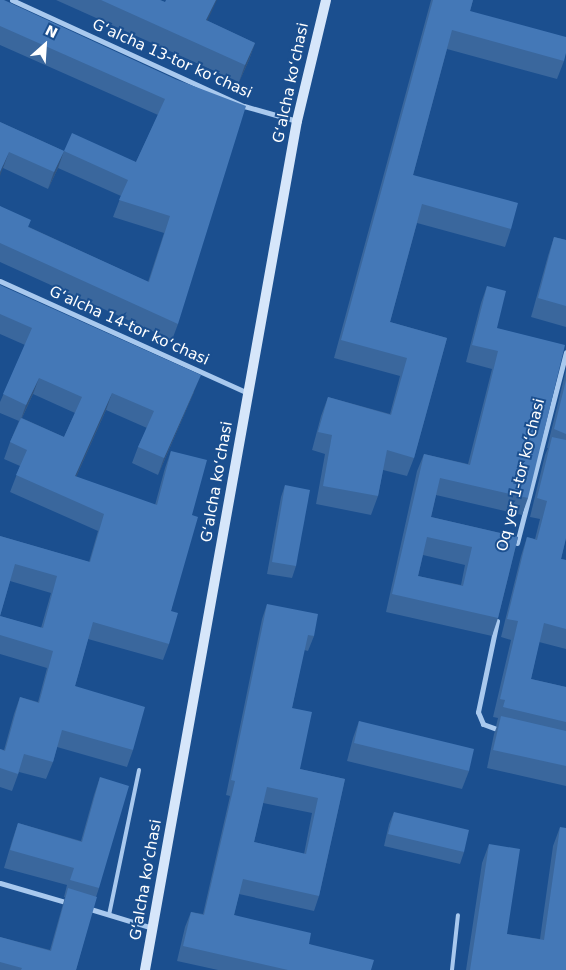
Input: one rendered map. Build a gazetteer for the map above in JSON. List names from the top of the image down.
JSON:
{
  "streets": {
    "street": [
      "Gʻalcha 13-tor koʻchasi",
      "Gʻalcha koʻchasi",
      "Gʻalcha 14-tor koʻchasi",
      "Oq yer 1-tor koʻchasi"
    ]
  },
  "crossings": [
    ["Gʻalcha 13-tor koʻchasi", "Gʻalcha koʻchasi"],
    ["Gʻalcha koʻchasi", "Gʻalcha 14-tor koʻchasi"]
  ],
  "north": "top right"
}
